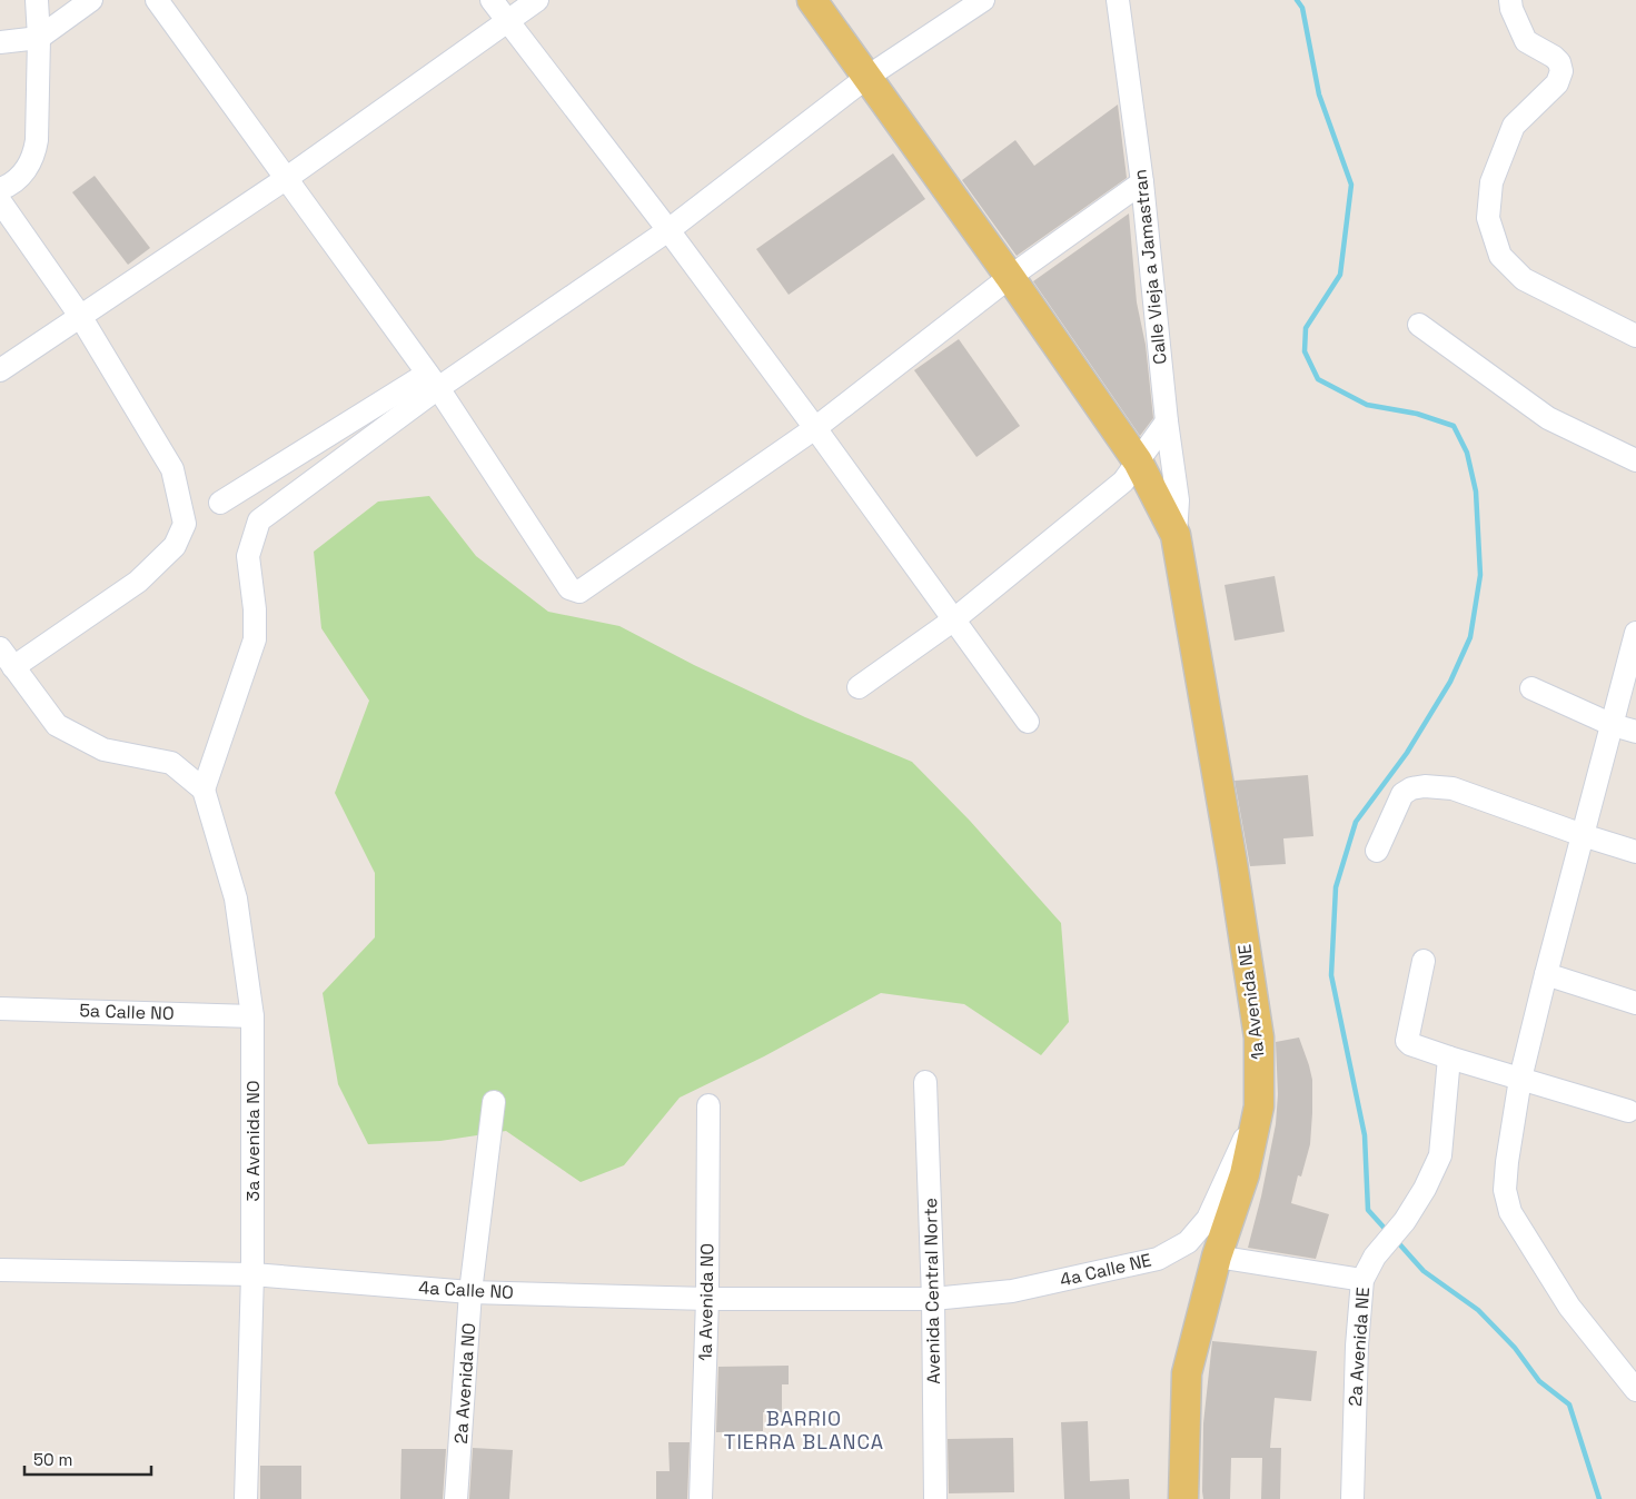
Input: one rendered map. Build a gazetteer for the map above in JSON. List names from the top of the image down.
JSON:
{
  "streets": {
    "main road": ["1a Avenida NE"],
    "street": [
      "Calle Vieja a Jamastran",
      "5a Calle NO",
      "3a Avenida NO",
      "4a Calle NE",
      "4a Calle NO",
      "Avenida Central Norte",
      "1a Avenida NO",
      "2a Avenida NE",
      "2a Avenida NO"
    ]
  },
  "crossings": [
    ["Calle Vieja a Jamastran", "1a Avenida NE"],
    ["1a Avenida NE", "4a Calle NE"],
    ["5a Calle NO", "3a Avenida NO"],
    ["3a Avenida NO", "4a Calle NO"],
    ["4a Calle NE", "4a Calle NO"],
    ["4a Calle NE", "Avenida Central Norte"],
    ["4a Calle NO", "Avenida Central Norte"],
    ["4a Calle NO", "1a Avenida NO"],
    ["4a Calle NO", "2a Avenida NO"]
  ],
  "districts": ["BARRIO TIERRA BLANCA"],
  "scale_bar": "50 m"
}
